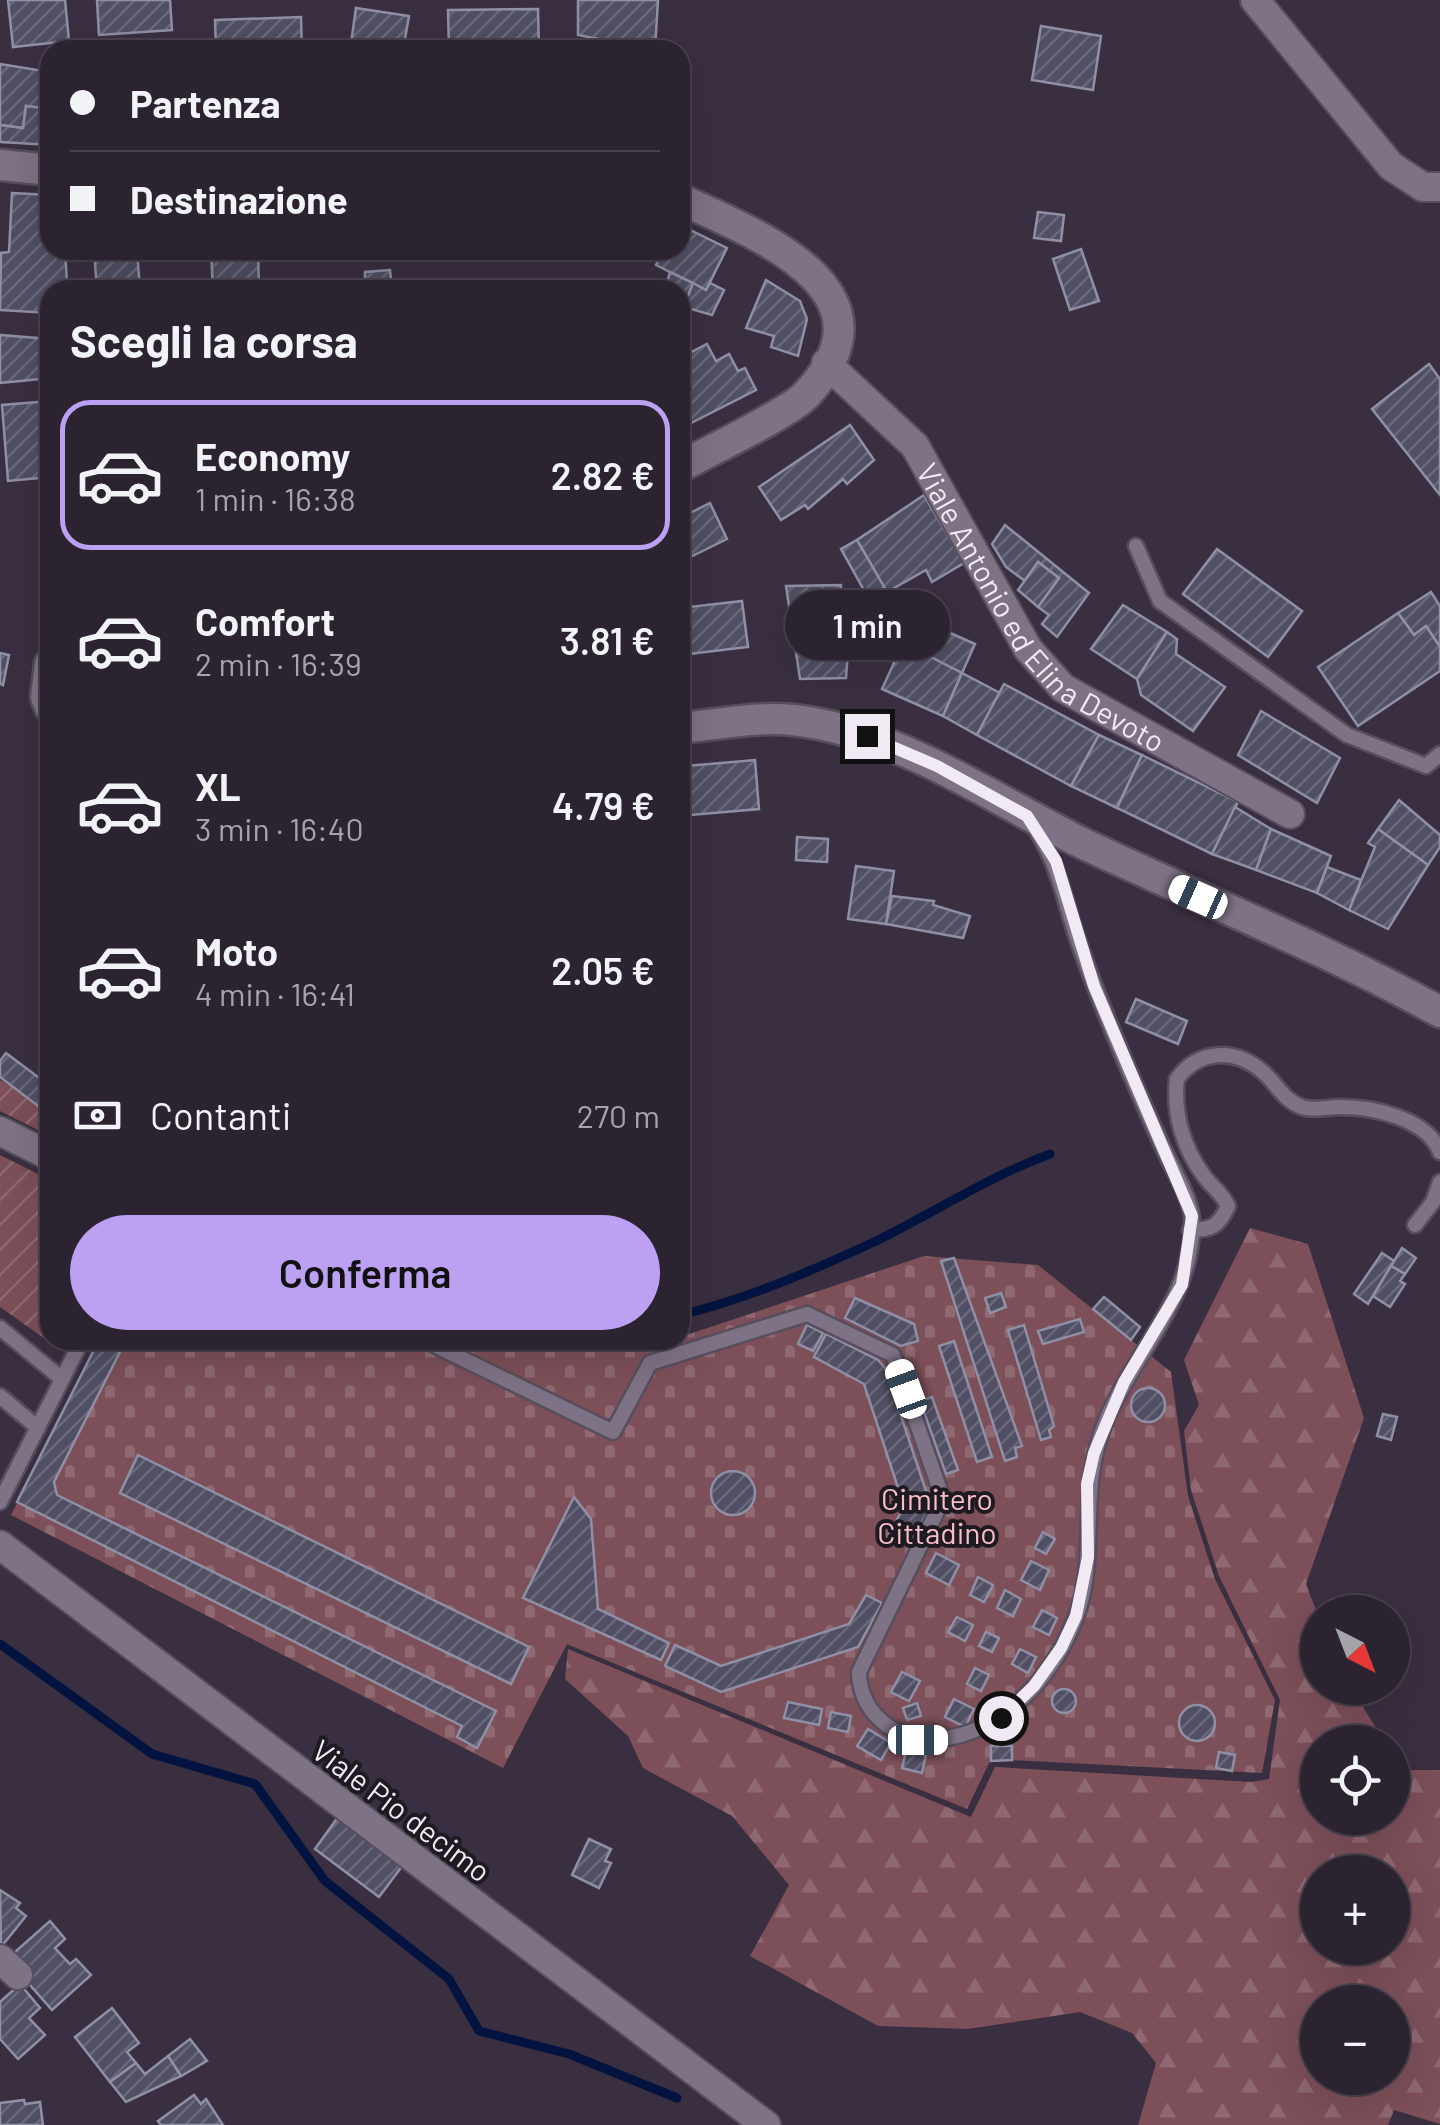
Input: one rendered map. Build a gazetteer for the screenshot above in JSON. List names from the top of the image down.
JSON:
{
  "streets": {
    "street": ["Viale Antonio ed Elina Devoto", "Viale Pio decimo"]
  },
  "parks": ["Cimitero Cittadino"],
  "north": "bottom right",
  "page": {
    "banner": ["Partenza", "Destinazione"],
    "heading": "Scegli la corsa",
    "list": [
      {
        "name": "Economy",
        "note": "1 min · 16:38",
        "value": "2.82 €"
      },
      {
        "name": "Comfort",
        "note": "2 min · 16:39",
        "value": "3.81 €"
      },
      {
        "name": "XL",
        "note": "3 min · 16:40",
        "value": "4.79 €"
      },
      {
        "name": "Moto",
        "note": "4 min · 16:41",
        "value": "2.05 €"
      }
    ],
    "bubble": "1 min",
    "pay": ["Contanti", "270 m"],
    "buttons": "Conferma",
    "map_buttons": ["+", "−"]
  }
}
